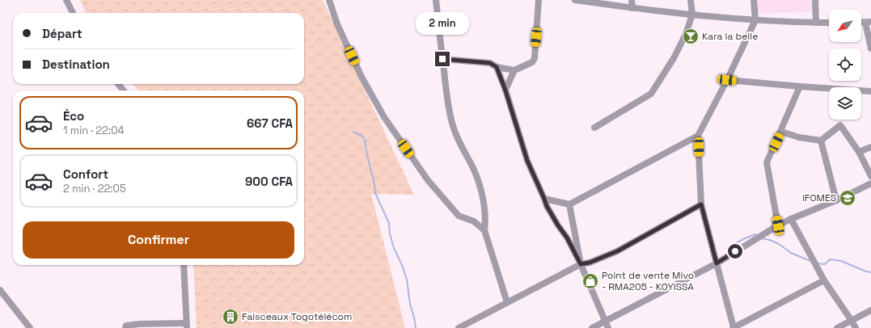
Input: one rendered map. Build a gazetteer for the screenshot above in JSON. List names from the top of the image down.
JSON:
{
  "places": {
    "bar": ["Kara la belle"],
    "school or university": ["IFOMES"],
    "shop": ["Point de vente Mivo - RMA205 - KOYISSA"],
    "building": ["Faisceaux Togotélécom"]
  },
  "north": "bottom left",
  "page": {
    "bubble": "2 min",
    "banner": ["Départ", "Destination"],
    "list": [
      {
        "name": "Éco",
        "note": "1 min · 22:04",
        "value": "667 CFA"
      },
      {
        "name": "Confort",
        "note": "2 min · 22:05",
        "value": "900 CFA"
      }
    ],
    "buttons": "Confirmer"
  }
}
